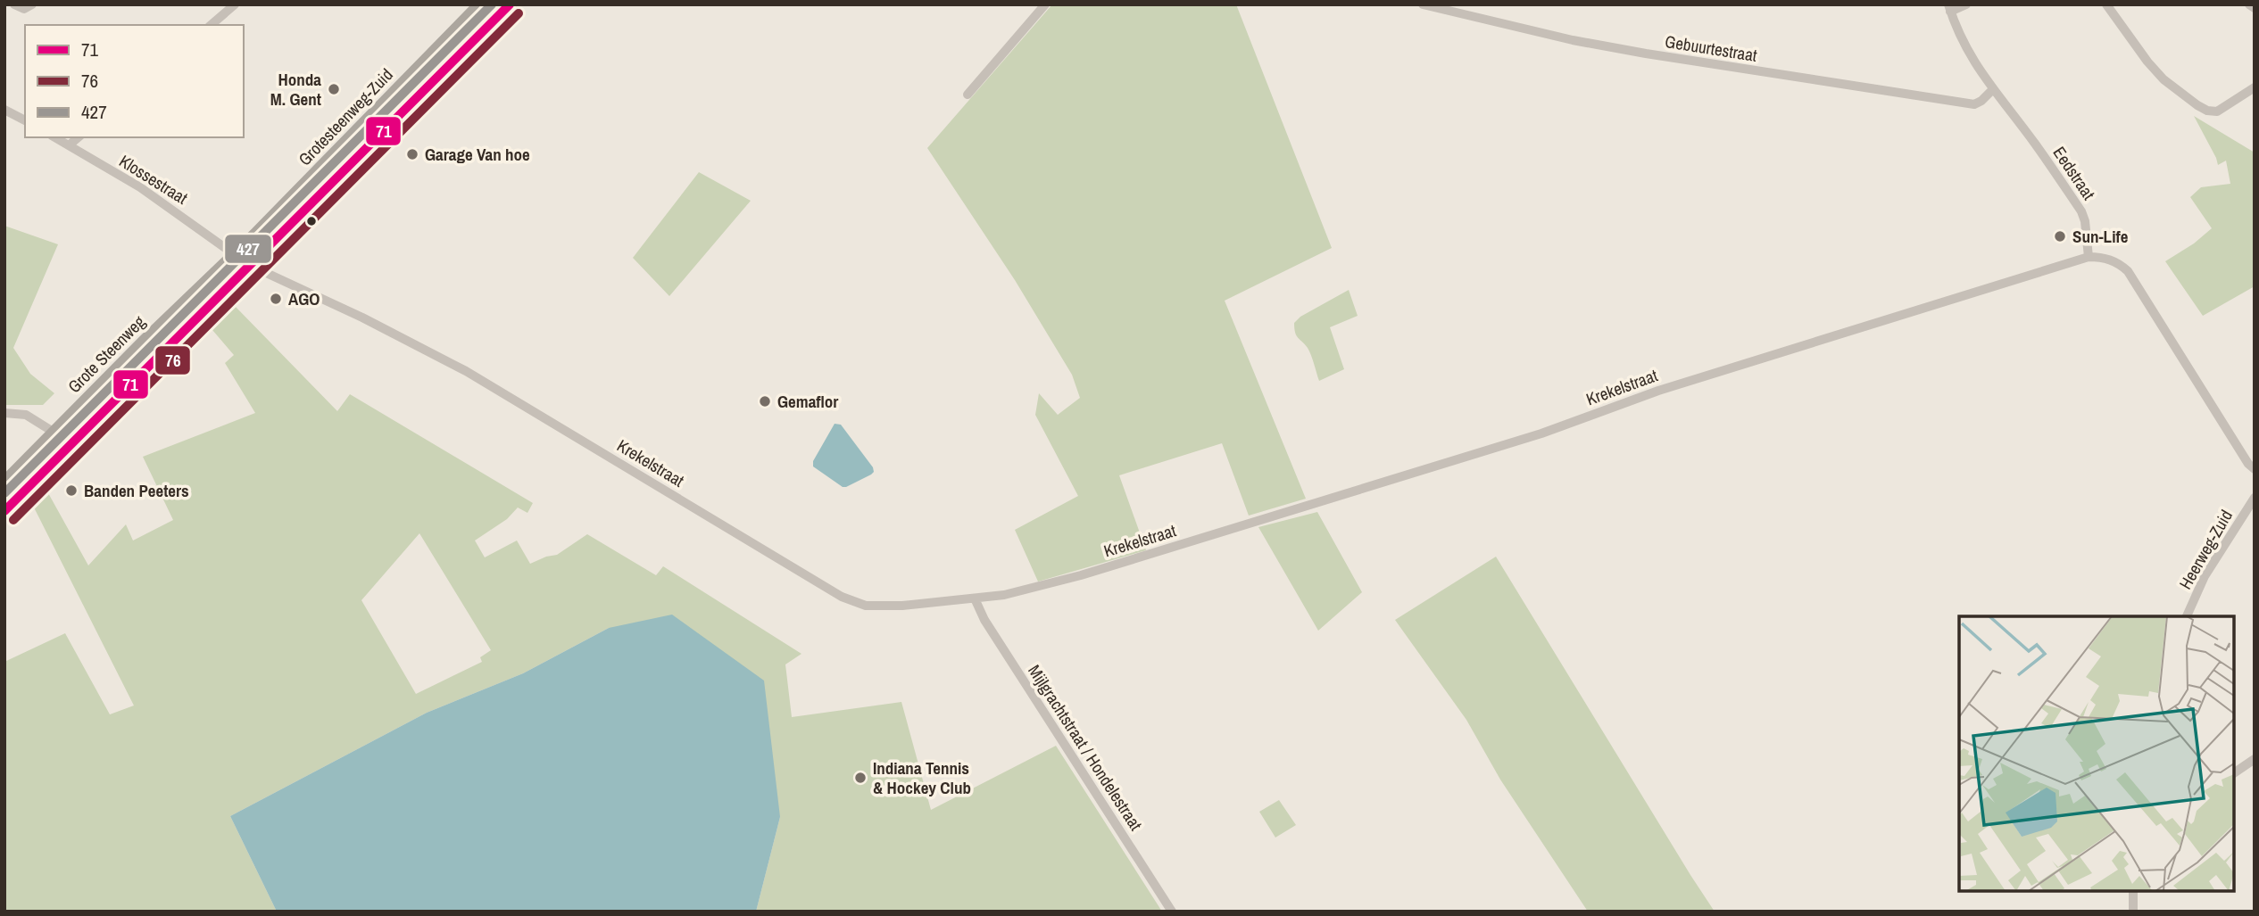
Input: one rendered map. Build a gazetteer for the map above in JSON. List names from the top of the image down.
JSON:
{
  "streets": {
    "highway": ["Grotesteenweg-Zuid", "Grote Steenweg"],
    "street": [
      "Gebuurtestraat",
      "Eedstraat",
      "Klossestraat",
      "Krekelstraat",
      "Heerweg-Zuid",
      "Mijlgrachtstraat / Hondelestraat"
    ]
  },
  "crossings": [
    ["Gebuurtestraat", "Eedstraat"],
    ["Grotesteenweg-Zuid", "Klossestraat"],
    ["Grotesteenweg-Zuid", "Grote Steenweg"],
    ["Eedstraat", "Krekelstraat"],
    ["Klossestraat", "Grote Steenweg"],
    ["Klossestraat", "Krekelstraat"],
    ["Krekelstraat", "Mijlgrachtstraat / Hondelestraat"]
  ],
  "places": [
    "Honda M. Gent",
    "Garage Van hoe",
    "Sun-Life",
    "AGO",
    "Gemaflor",
    "Banden Peeters",
    "Indiana Tennis & Hockey Club"
  ],
  "lines": ["transit line 71", "transit line 427", "transit line 76"],
  "legend": ["71", "76", "427"]
}
